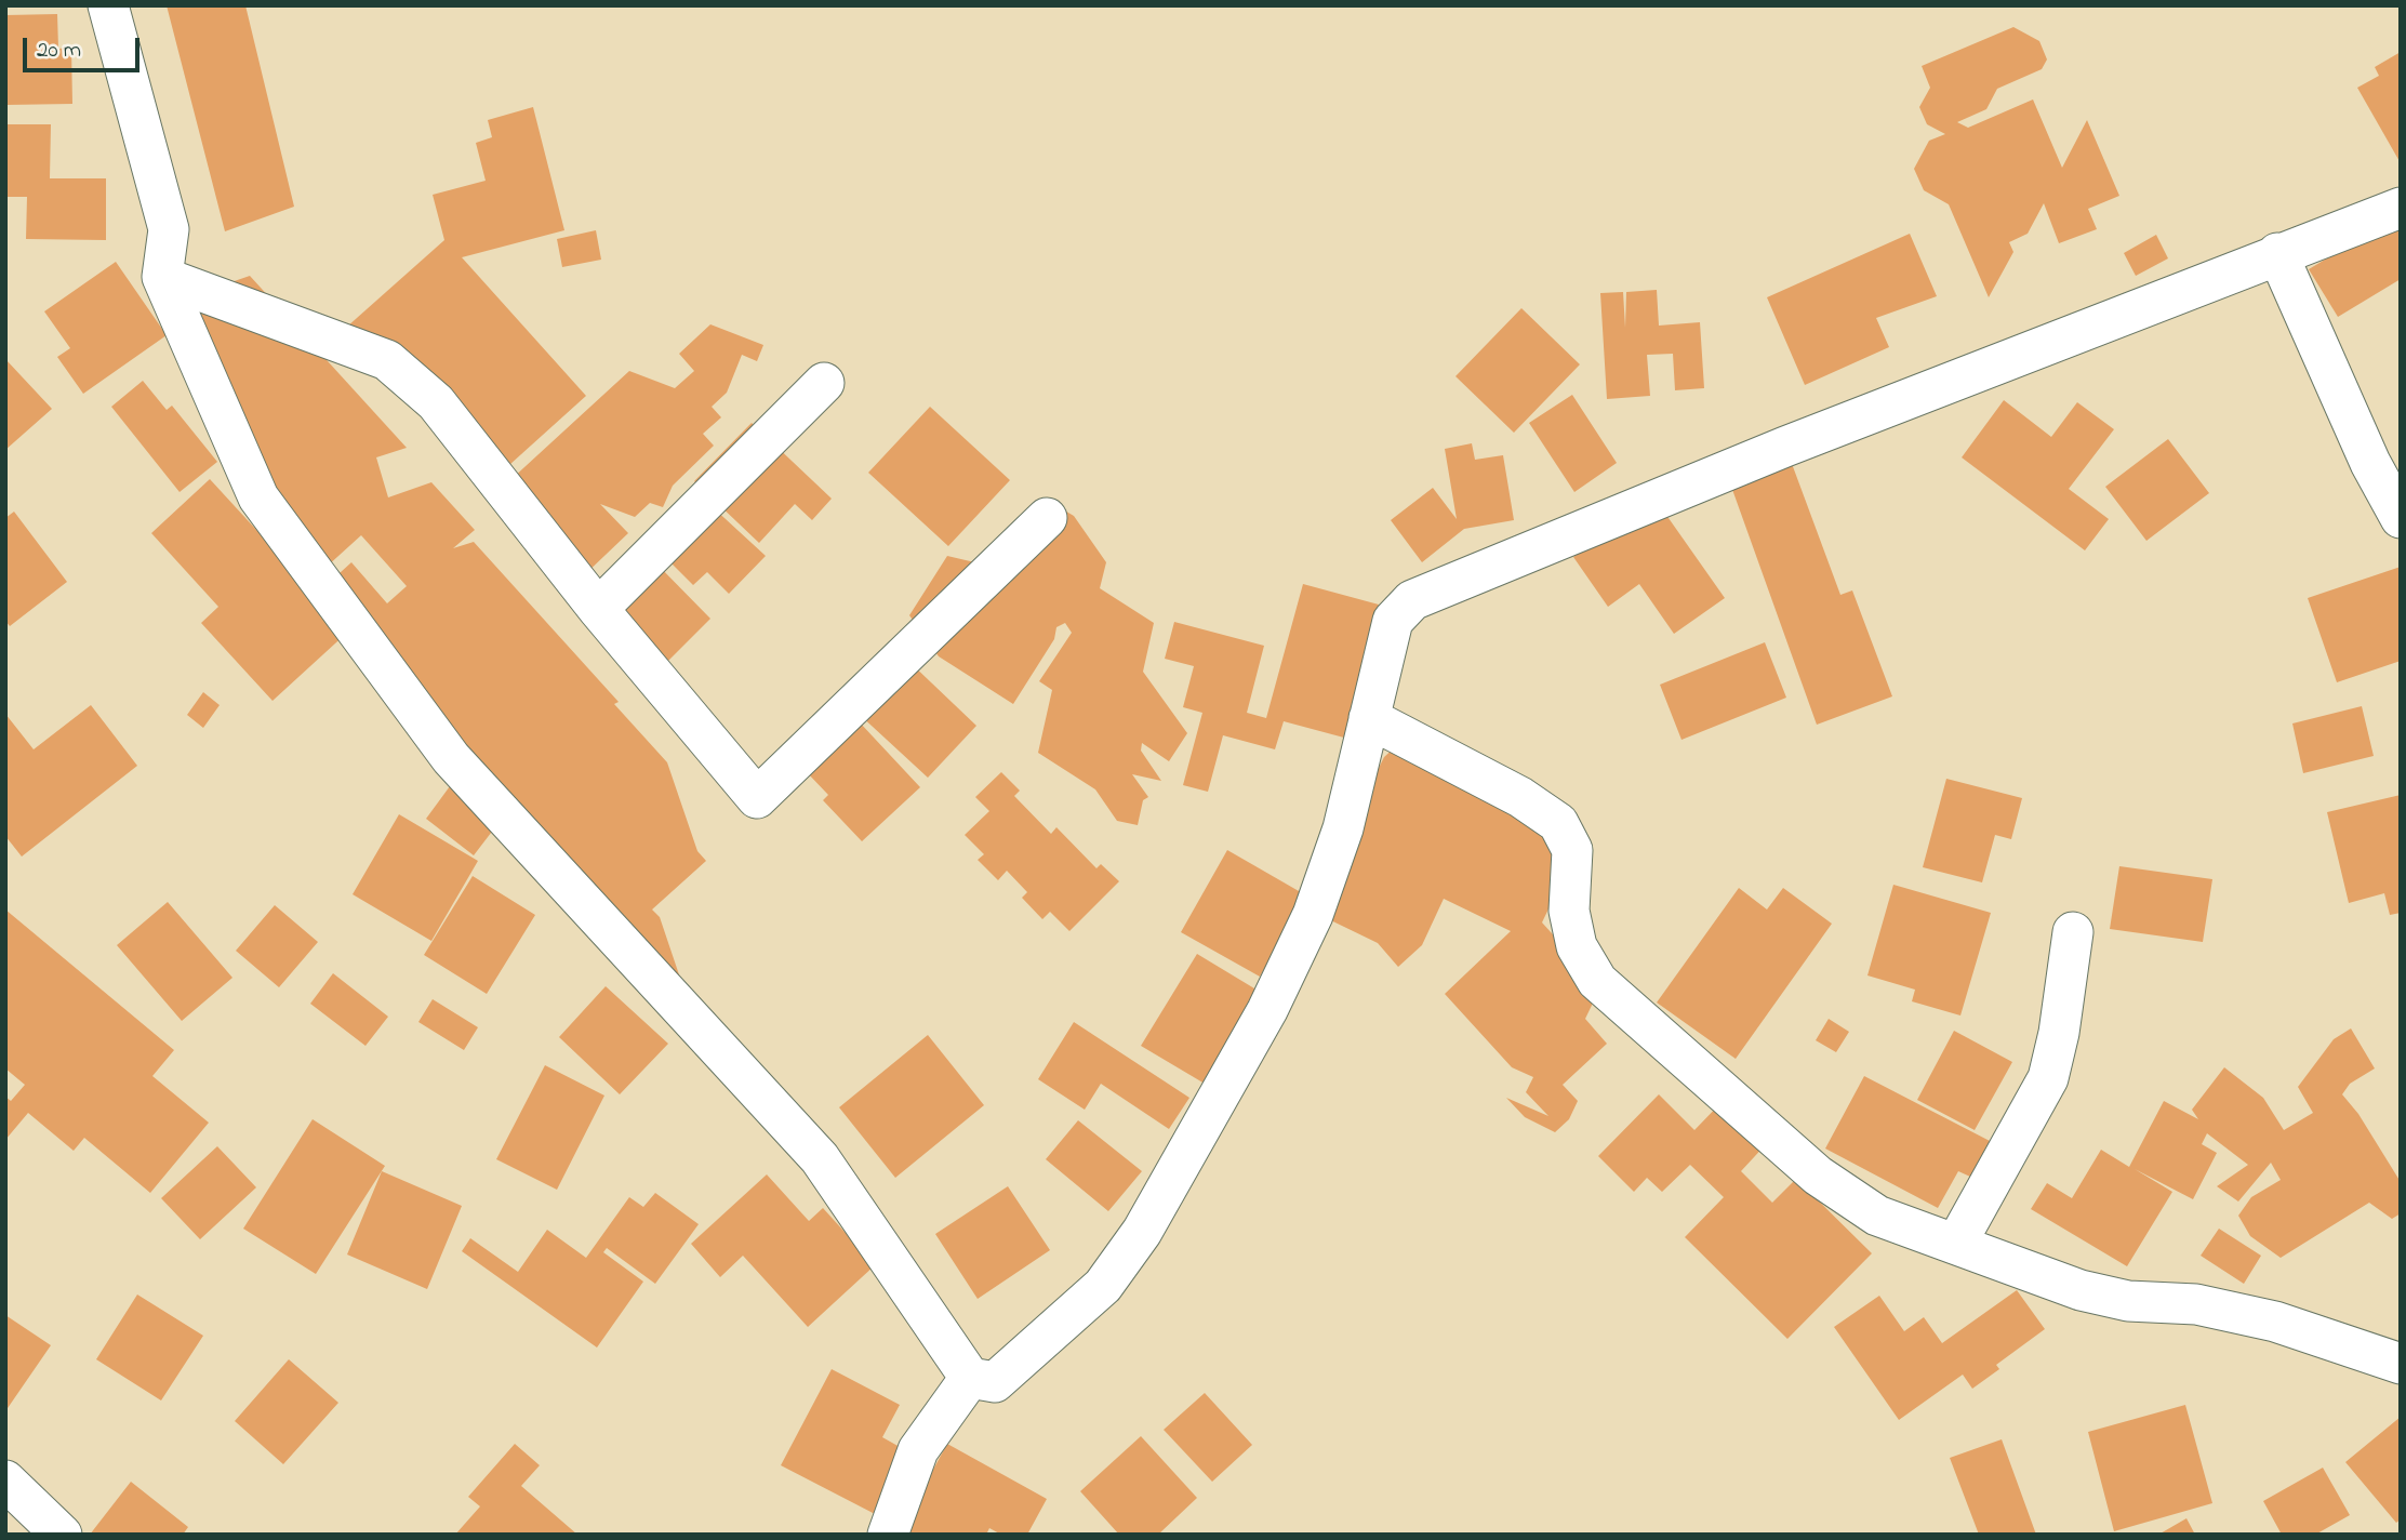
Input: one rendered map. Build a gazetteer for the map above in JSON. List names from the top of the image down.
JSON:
{
  "scale_bar": "20 m"
}
